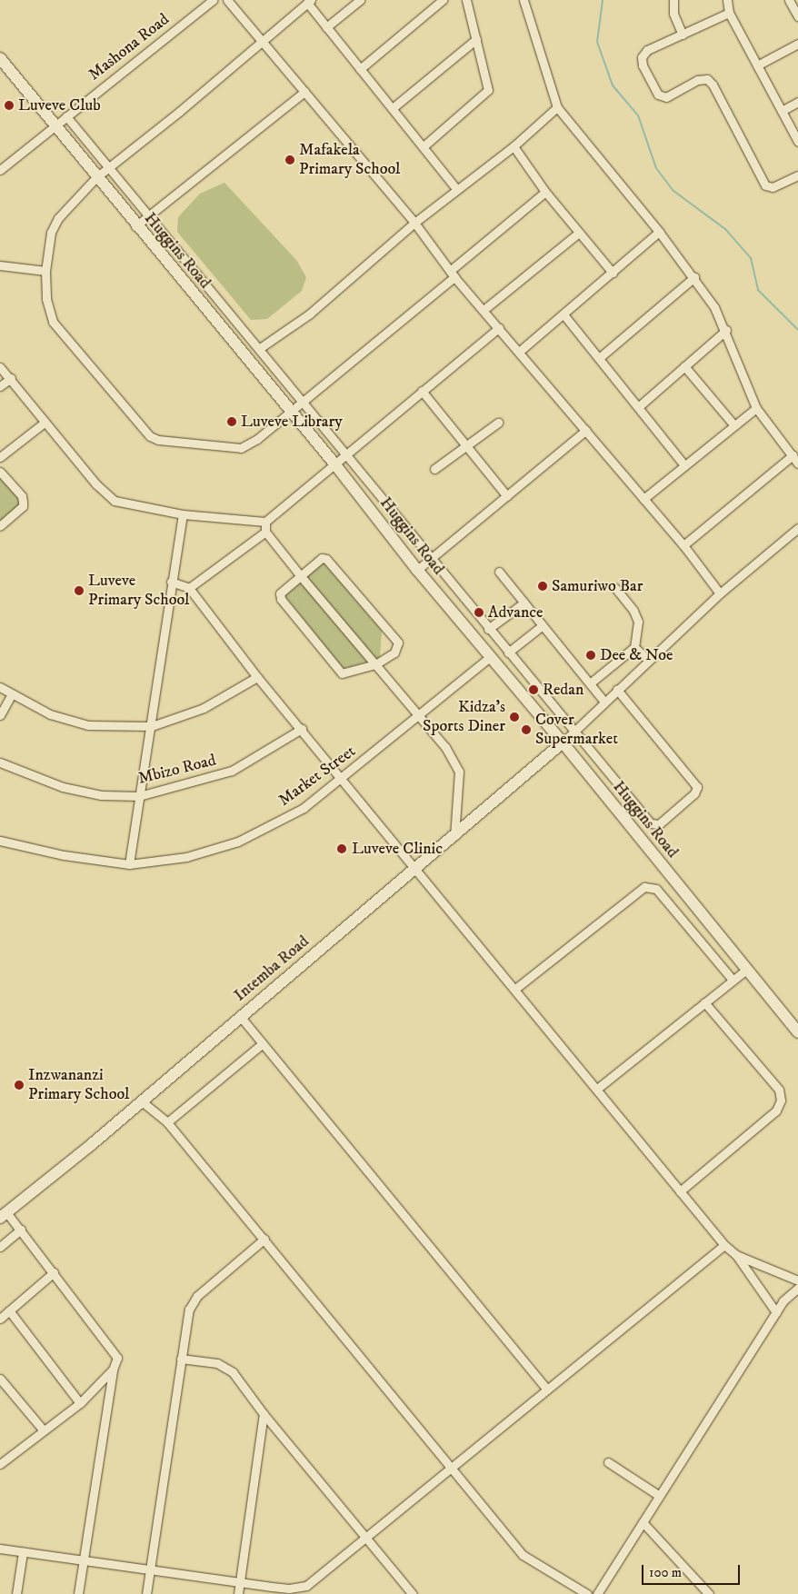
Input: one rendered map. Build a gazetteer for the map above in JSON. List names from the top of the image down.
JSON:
{
  "streets": {
    "street": [
      "Mashona Road",
      "Huggins Road",
      "Mbizo Road",
      "Market Street",
      "Intemba Road"
    ]
  },
  "crossings": [
    ["Mashona Road", "Huggins Road"],
    ["Huggins Road", "Market Street"],
    ["Huggins Road", "Intemba Road"]
  ],
  "places": [
    "Luveve Club",
    "Mafakela Primary School",
    "Luveve Library",
    "Samuriwo Bar",
    "Luveve Primary School",
    "Advance",
    "Dee & Noe",
    "Redan",
    "Kidza's Sports Diner",
    "Cover Supermarket",
    "Luveve Clinic",
    "Inzwananzi Primary School"
  ],
  "scale_bar": "100 m"
}
